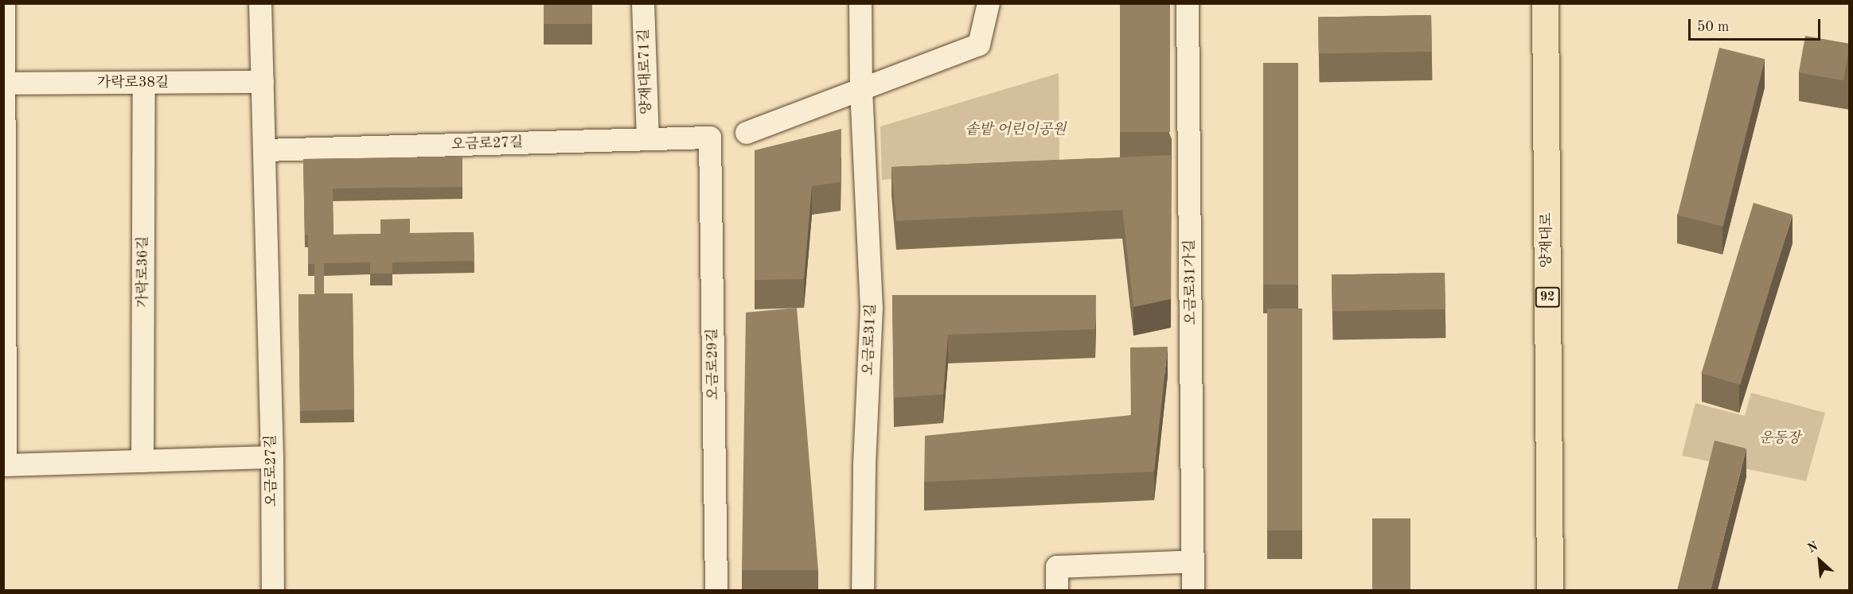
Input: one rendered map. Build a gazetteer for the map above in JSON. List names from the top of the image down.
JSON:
{
  "streets": {
    "main road": ["양재대로", "92"],
    "street": [
      "양재대로71길",
      "가락로38길",
      "오금로27길",
      "가락로36길",
      "오금로31가길",
      "오금로31길",
      "오금로29길"
    ]
  },
  "crossings": [
    ["양재대로71길", "오금로27길"],
    ["가락로38길", "오금로27길"],
    ["가락로38길", "가락로36길"],
    ["오금로27길", "오금로29길"]
  ],
  "parks": ["솥밭 어린이공원", "운동장"],
  "scale_bar": "50 m",
  "north": "top left"
}
